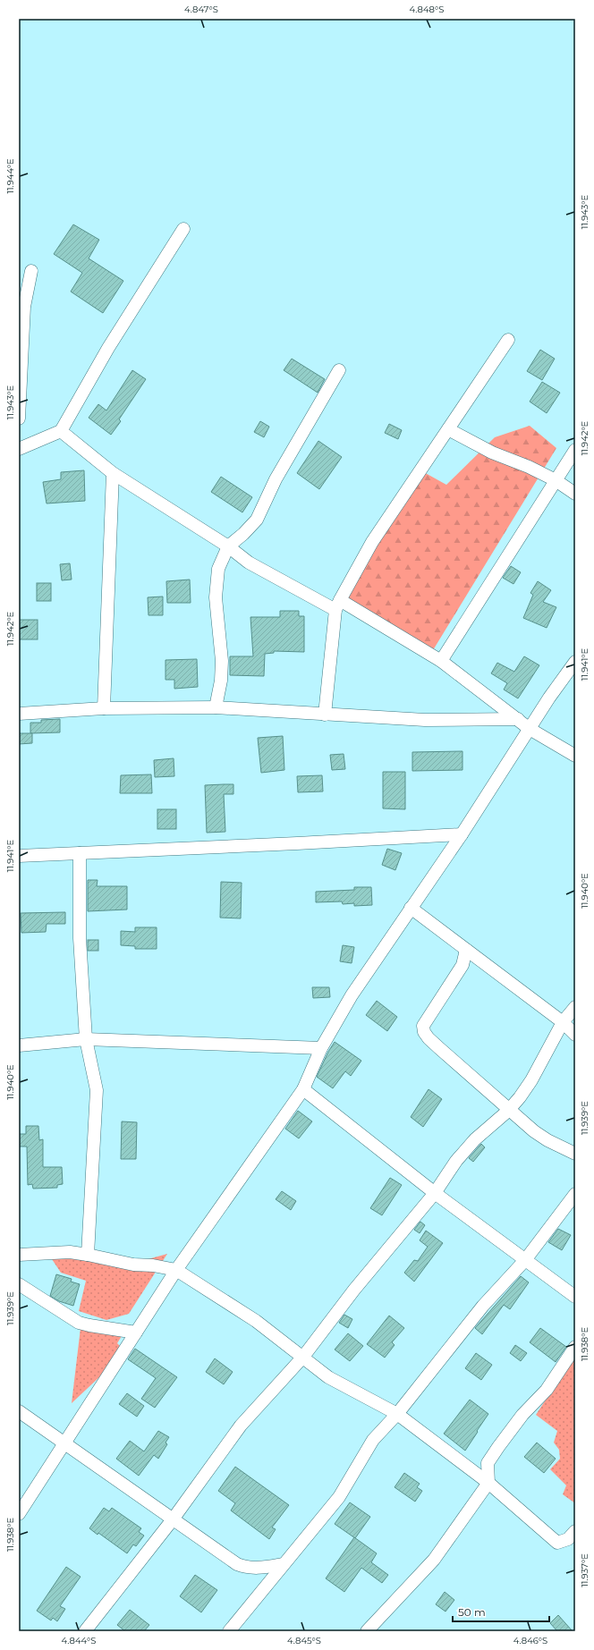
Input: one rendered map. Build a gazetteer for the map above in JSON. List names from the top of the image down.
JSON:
{
  "scale_bar": "50 m",
  "coordinates": [
    "4.847°S",
    "4.848°S",
    "11.944°E",
    "11.943°E",
    "11.942°E",
    "11.941°E",
    "11.940°E",
    "11.939°E",
    "11.938°E",
    "11.937°E",
    "4.844°S",
    "4.845°S",
    "4.846°S"
  ]
}
